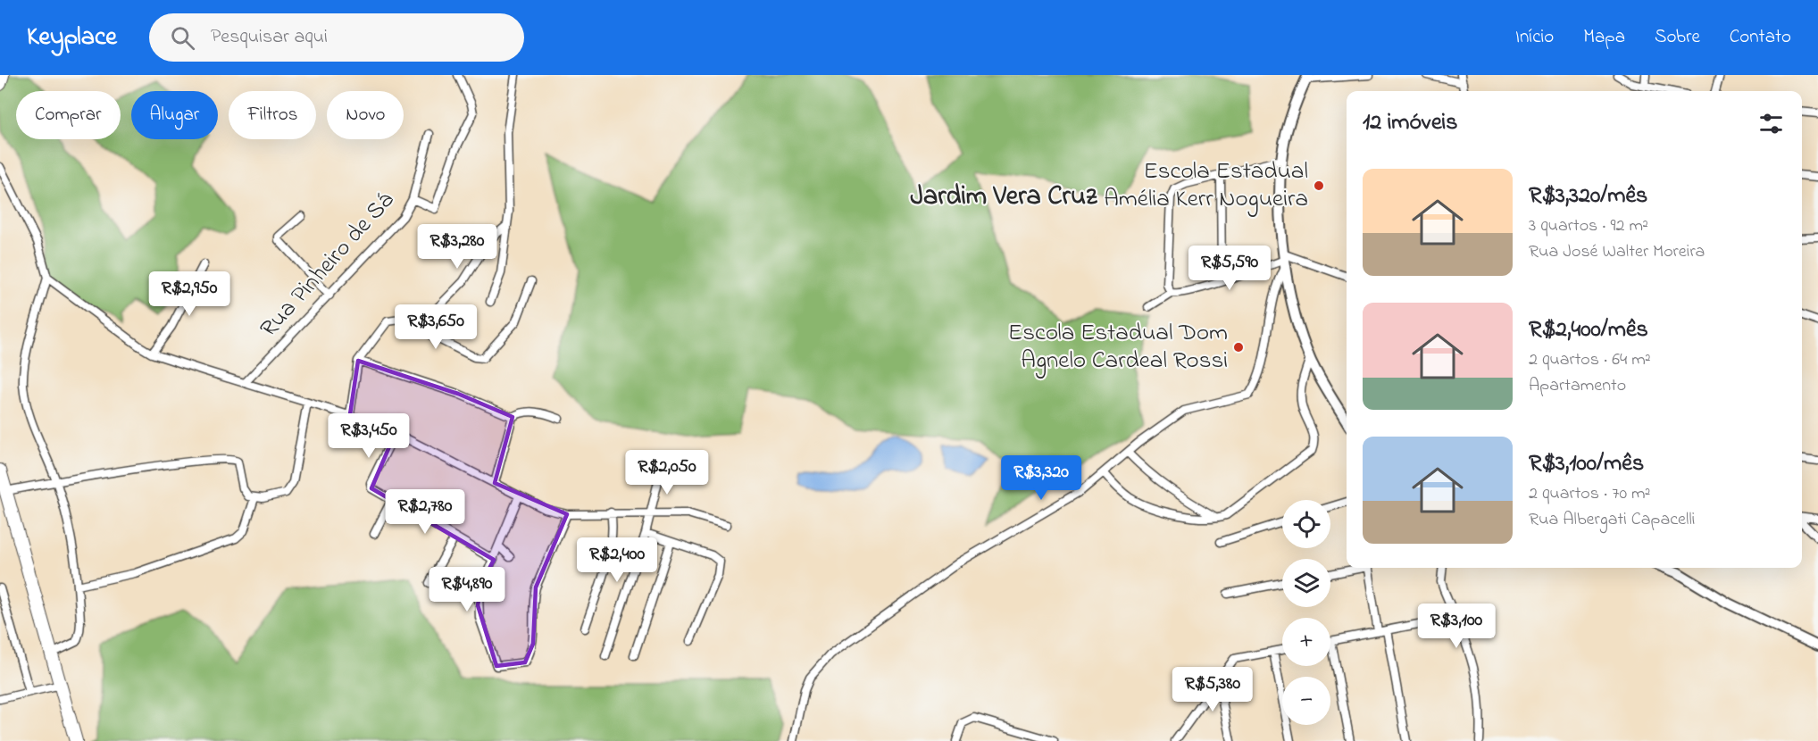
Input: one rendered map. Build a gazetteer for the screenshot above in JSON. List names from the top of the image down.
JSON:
{
  "streets": {
    "street": ["Rua Pinheiro de Sá"]
  },
  "districts": ["Jardim Vera Cruz"],
  "places": ["Escola Estadual Amélia Kerr Nogueira", "Escola Estadual Dom Agnelo Cardeal Rossi"],
  "page": {
    "header": "Keyplace",
    "search": "Pesquisar aqui",
    "nav": [
      "Início",
      "Mapa",
      "Sobre",
      "Contato"
    ],
    "chip": [
      "Comprar",
      "Alugar",
      "Filtros",
      "Novo"
    ],
    "heading": "12 imóveis",
    "list": [
      {
        "name": "R$3,320/mês",
        "note": "3 quartos · 92 m² · Rua José Walter Moreira"
      },
      {
        "name": "R$2,400/mês",
        "note": "2 quartos · 64 m² · Apartamento"
      },
      {
        "name": "R$3,100/mês",
        "note": "2 quartos · 70 m² · Rua Albergati Capacelli"
      }
    ],
    "price": [
      "R$3,280",
      "R$5,590",
      "R$2,950",
      "R$3,650",
      "R$3,450",
      "R$2,050",
      "R$3,320",
      "R$2,780",
      "R$2,400",
      "R$4,890",
      "R$3,100",
      "R$5,380"
    ],
    "map_buttons": ["+", "−"]
  }
}
